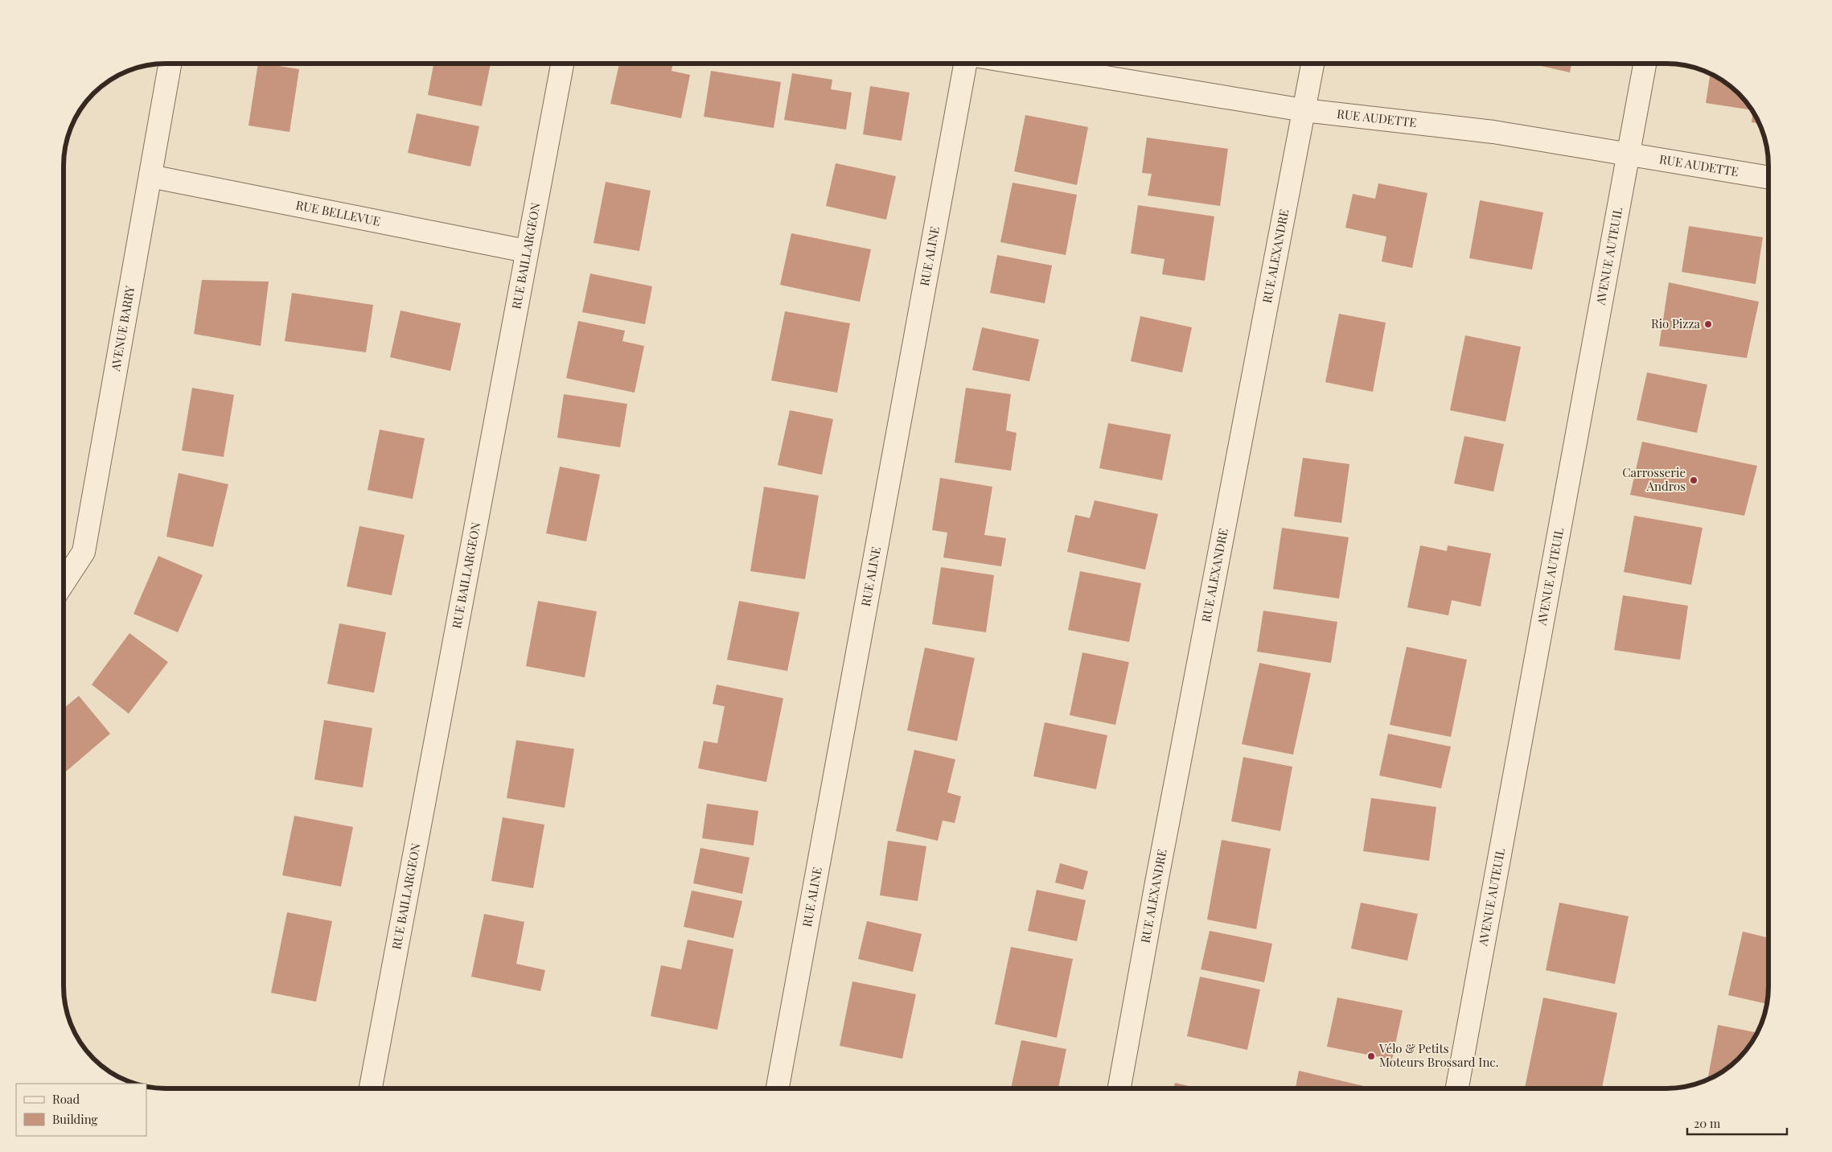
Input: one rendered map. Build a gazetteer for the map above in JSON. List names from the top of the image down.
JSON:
{
  "streets": {
    "street": [
      "RUE AUDETTE",
      "RUE BELLEVUE",
      "AVENUE AUTEUIL",
      "RUE BAILLARGEON",
      "RUE ALINE",
      "RUE ALEXANDRE",
      "AVENUE BARRY"
    ]
  },
  "crossings": [
    ["RUE AUDETTE", "AVENUE AUTEUIL"],
    ["RUE AUDETTE", "RUE ALEXANDRE"],
    ["RUE BELLEVUE", "RUE BAILLARGEON"],
    ["RUE BELLEVUE", "AVENUE BARRY"]
  ],
  "places": ["Rio Pizza", "Carrosserie Andros", "Vélo & Petits Moteurs Brossard Inc."],
  "legend": ["Road", "Building"],
  "scale_bar": "20 m"
}
